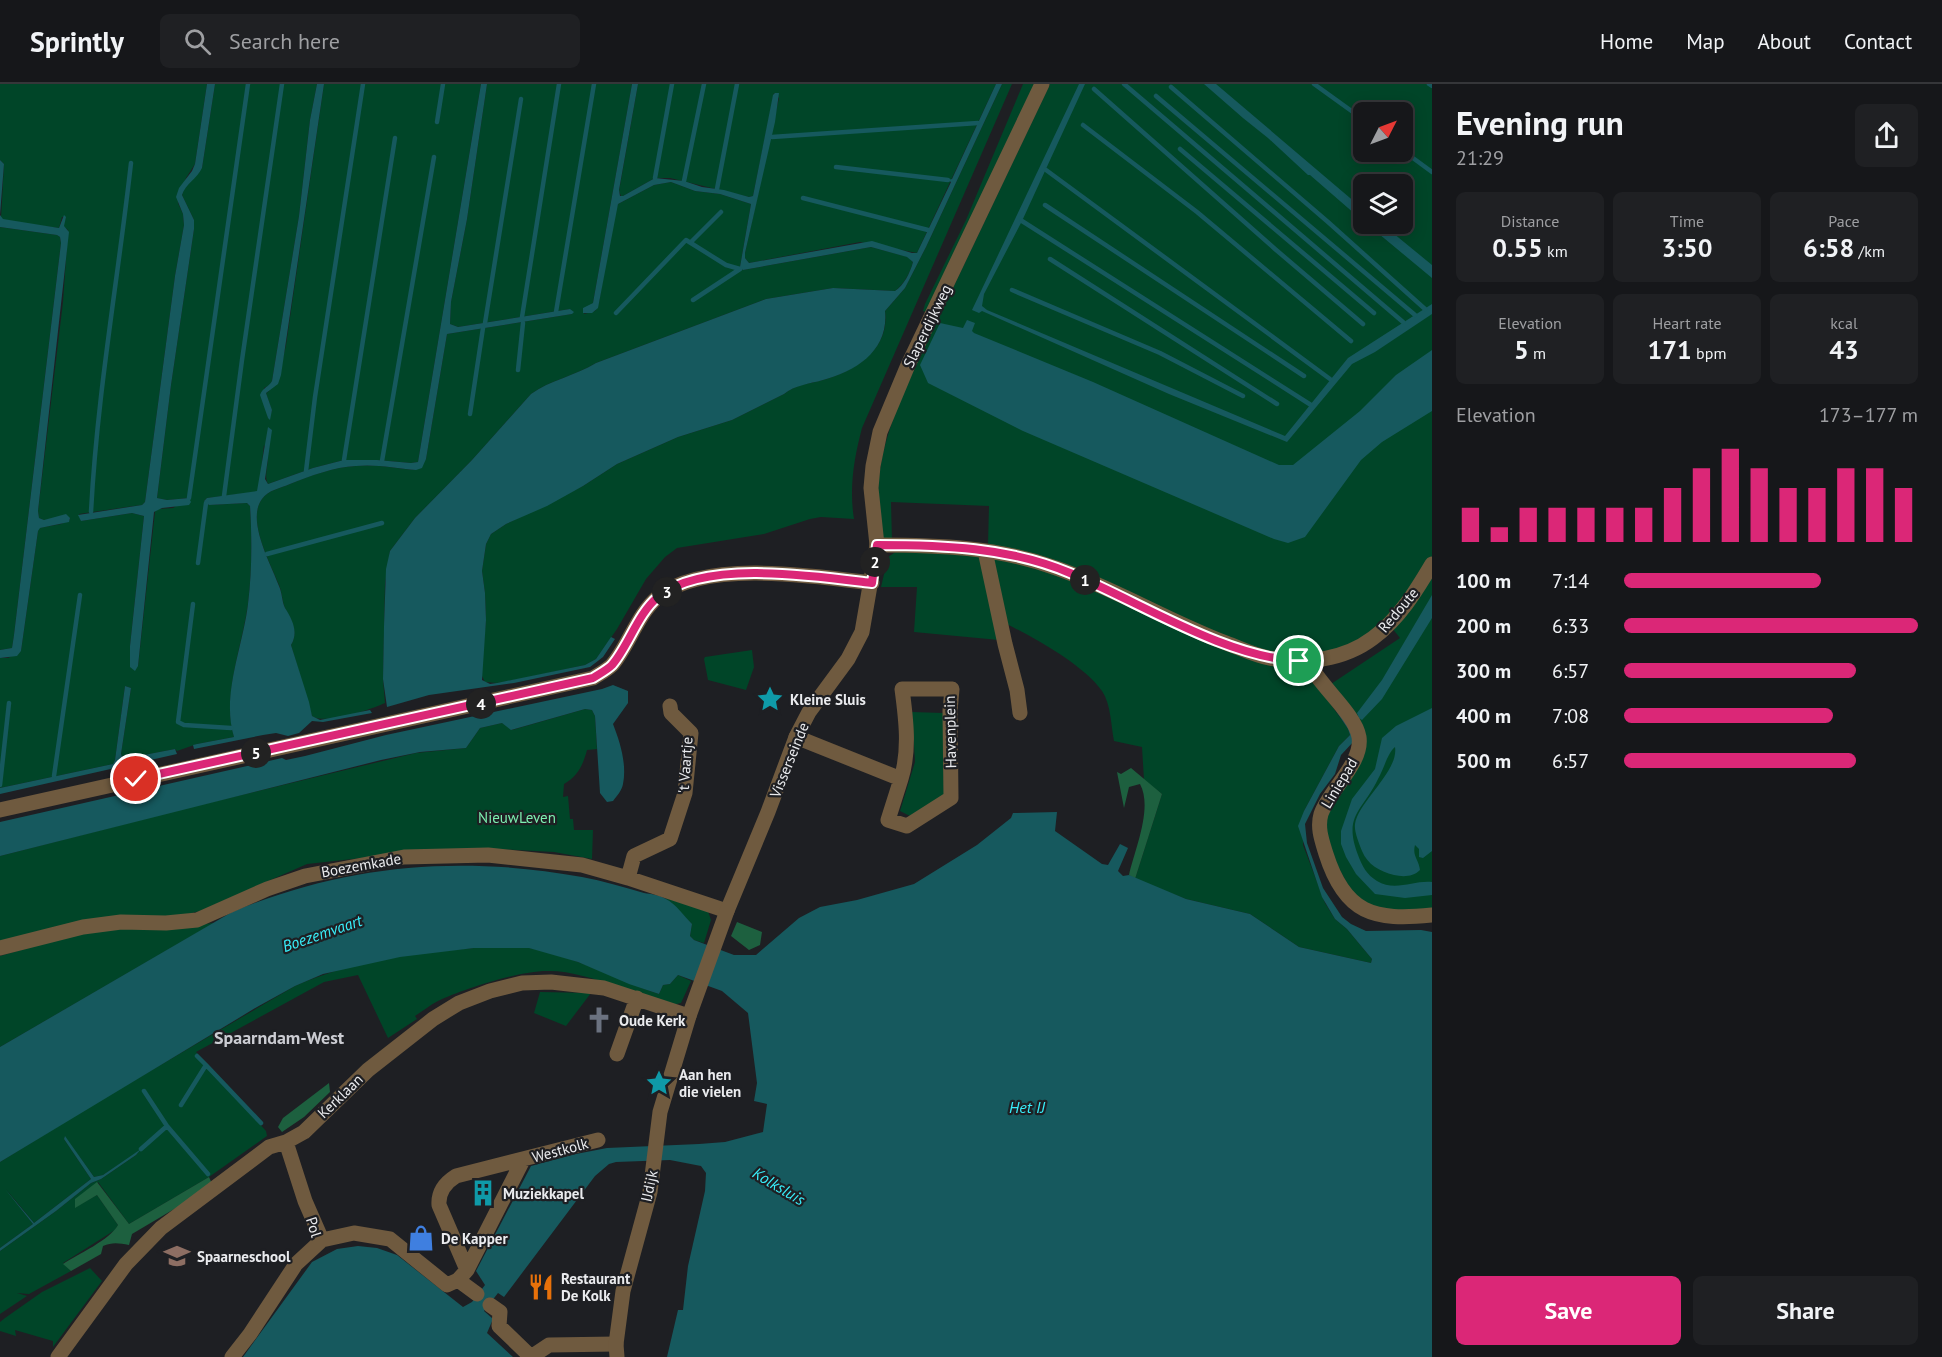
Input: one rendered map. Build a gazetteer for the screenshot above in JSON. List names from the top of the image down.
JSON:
{
  "streets": {
    "street": [
      "Slaperdijkweg",
      "Redoute",
      "Havenplein",
      "Visserseinde",
      "'t Vaartje",
      "Liniepad",
      "Boezemkade",
      "Kerklaan",
      "Westkolk",
      "IJdijk",
      "Pol"
    ]
  },
  "crossings": [
    ["Slaperdijkweg", "Redoute"],
    ["Slaperdijkweg", "Visserseinde"],
    ["Redoute", "Liniepad"],
    ["Visserseinde", "Boezemkade"],
    ["Visserseinde", "IJdijk"],
    ["'t Vaartje", "Boezemkade"],
    ["Kerklaan", "IJdijk"],
    ["Kerklaan", "Pol"]
  ],
  "districts": ["Spaarndam-West"],
  "water": ["Boezemvaart", "Het IJ", "Kolksluis"],
  "parks": ["NieuwLeven"],
  "places": {
    "place": ["Kleine Sluis", "Aan hen die vielen"],
    "church": ["Oude Kerk"],
    "building": ["Muziekkapel"],
    "shop": ["De Kapper"],
    "school or university": ["Spaarneschool"],
    "restaurant": ["Restaurant De Kolk"]
  },
  "north": "top right",
  "page": {
    "header": "Sprintly",
    "search": "Search here",
    "nav": [
      "Home",
      "Map",
      "About",
      "Contact"
    ],
    "heading": ["Evening run", "21:29"],
    "stats": [
      ["Distance", "0.55 km"],
      ["Time", "3:50"],
      ["Pace", "6:58 /km"],
      ["Elevation", "5 m"],
      ["Heart rate", "171 bpm"],
      ["kcal", "43"]
    ],
    "chart": ["Elevation", "173–177 m"],
    "pins": [
      "2",
      "1",
      "3",
      "4",
      "5"
    ],
    "list": [
      {
        "name": "100 m",
        "note": "7:14"
      },
      {
        "name": "200 m",
        "note": "6:33"
      },
      {
        "name": "300 m",
        "note": "6:57"
      },
      {
        "name": "400 m",
        "note": "7:08"
      },
      {
        "name": "500 m",
        "note": "6:57"
      }
    ],
    "buttons": ["Save", "Share"]
  }
}
